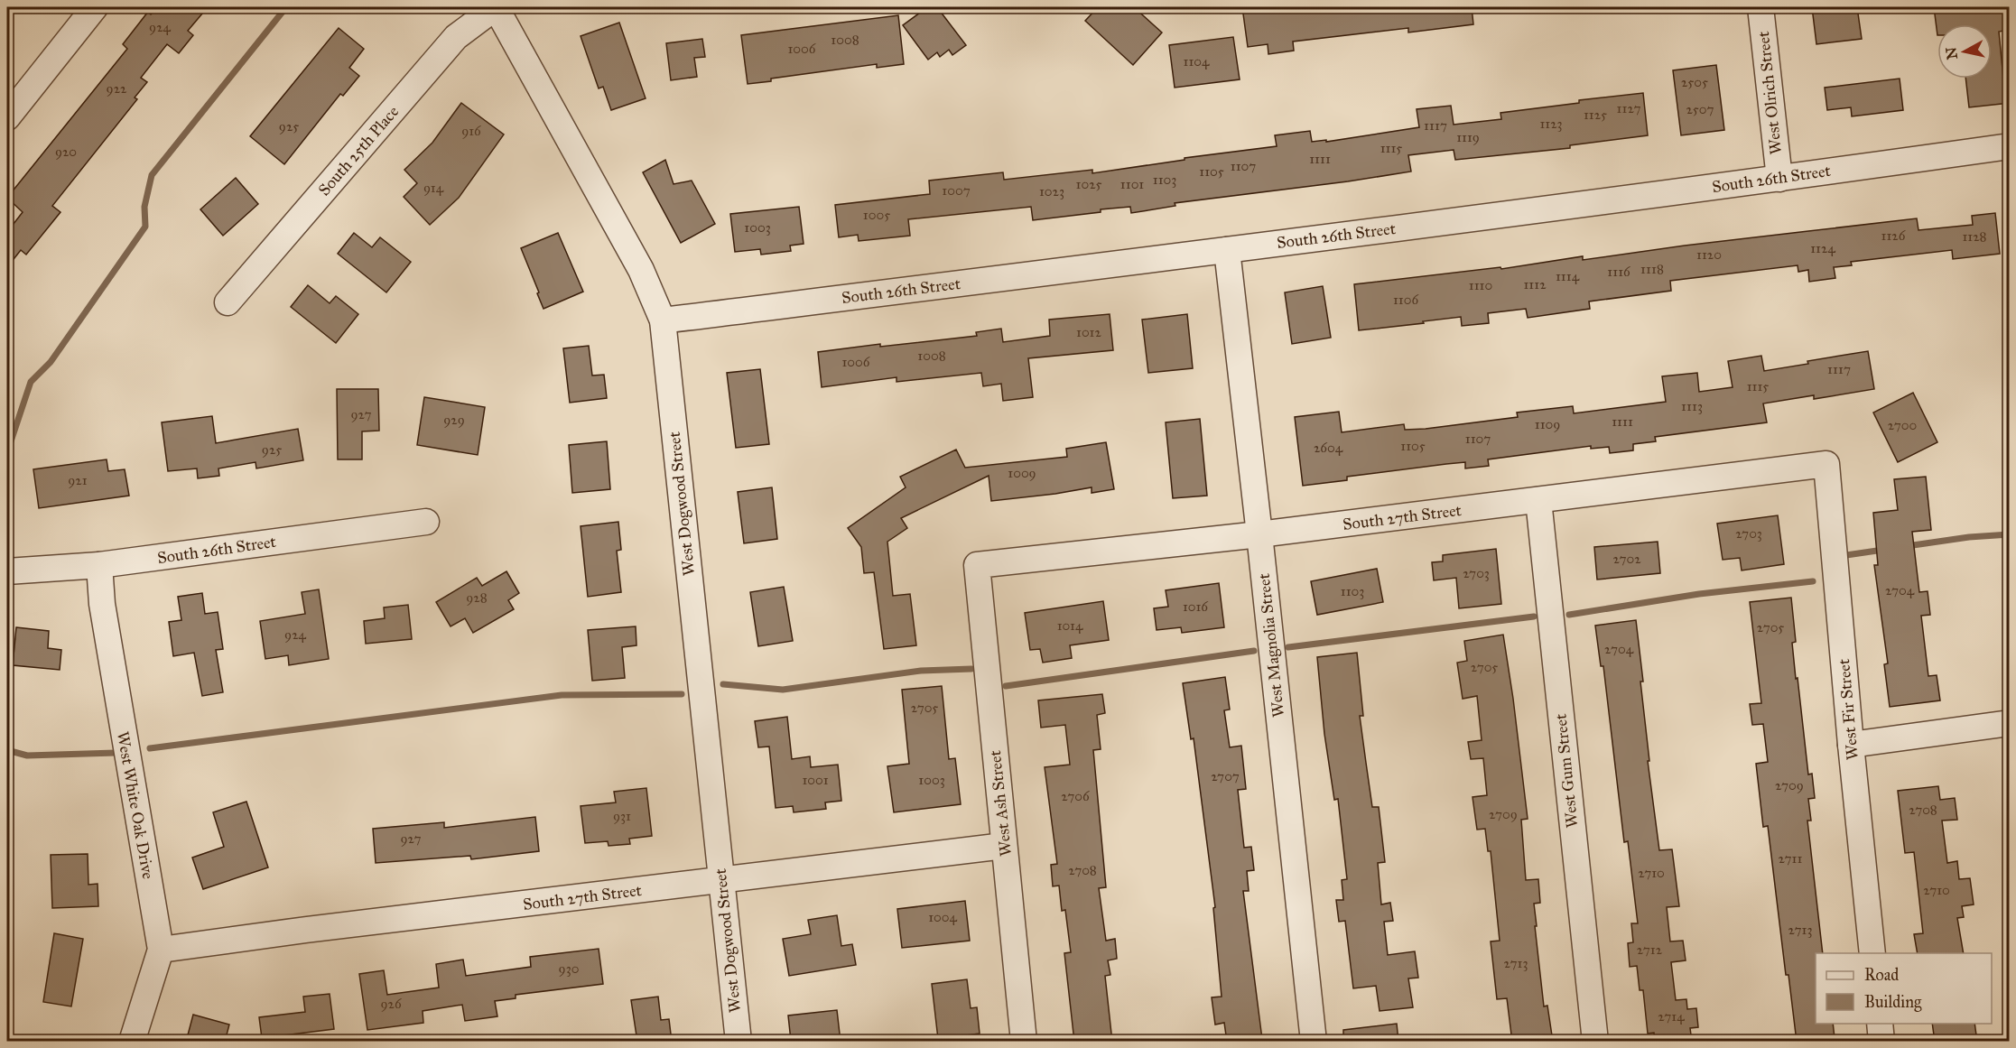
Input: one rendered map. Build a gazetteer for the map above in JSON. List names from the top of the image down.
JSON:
{
  "streets": {
    "street": [
      "West Olrich Street",
      "South 25th Place",
      "South 26th Street",
      "West Dogwood Street",
      "South 27th Street",
      "West Magnolia Street",
      "West Fir Street",
      "West Gum Street",
      "West Ash Street",
      "West White Oak Drive"
    ]
  },
  "crossings": [
    ["West Olrich Street", "South 26th Street"],
    ["South 25th Place", "West Dogwood Street"],
    ["South 26th Street", "West Dogwood Street"],
    ["South 26th Street", "West Magnolia Street"],
    ["South 26th Street", "West White Oak Drive"],
    ["West Dogwood Street", "South 27th Street"],
    ["South 27th Street", "West Magnolia Street"],
    ["South 27th Street", "West Fir Street"],
    ["South 27th Street", "West Gum Street"],
    ["South 27th Street", "West Ash Street"],
    ["South 27th Street", "West White Oak Drive"]
  ],
  "house_numbers": [
    "924",
    "1008",
    "1006",
    "1104",
    "2505",
    "922",
    "1127",
    "2507",
    "1125",
    "1123",
    "1117",
    "925",
    "916",
    "1119",
    "1115",
    "920",
    "1111",
    "1107",
    "1105",
    "1103",
    "1025",
    "1101",
    "914",
    "1007",
    "1023",
    "1005",
    "1003",
    "1126",
    "1128",
    "1124",
    "1120",
    "1118",
    "1116",
    "1114",
    "1112",
    "1110",
    "1106",
    "1012",
    "1008",
    "1006",
    "1117",
    "1115",
    "1113",
    "927",
    "929",
    "1111",
    "1109",
    "2700",
    "1107",
    "1105",
    "2604",
    "925",
    "1009",
    "921",
    "2703",
    "2702",
    "2703",
    "2704",
    "1103",
    "928",
    "1016",
    "1014",
    "2705",
    "924",
    "2704",
    "2705",
    "2705",
    "2707",
    "1001",
    "1003",
    "2709",
    "2706",
    "2708",
    "2709",
    "931",
    "927",
    "2711",
    "2708",
    "2710",
    "2710",
    "1004",
    "2713",
    "2712",
    "2713",
    "930",
    "926",
    "2714"
  ],
  "legend": ["Road", "Building"],
  "north": "left"
}
